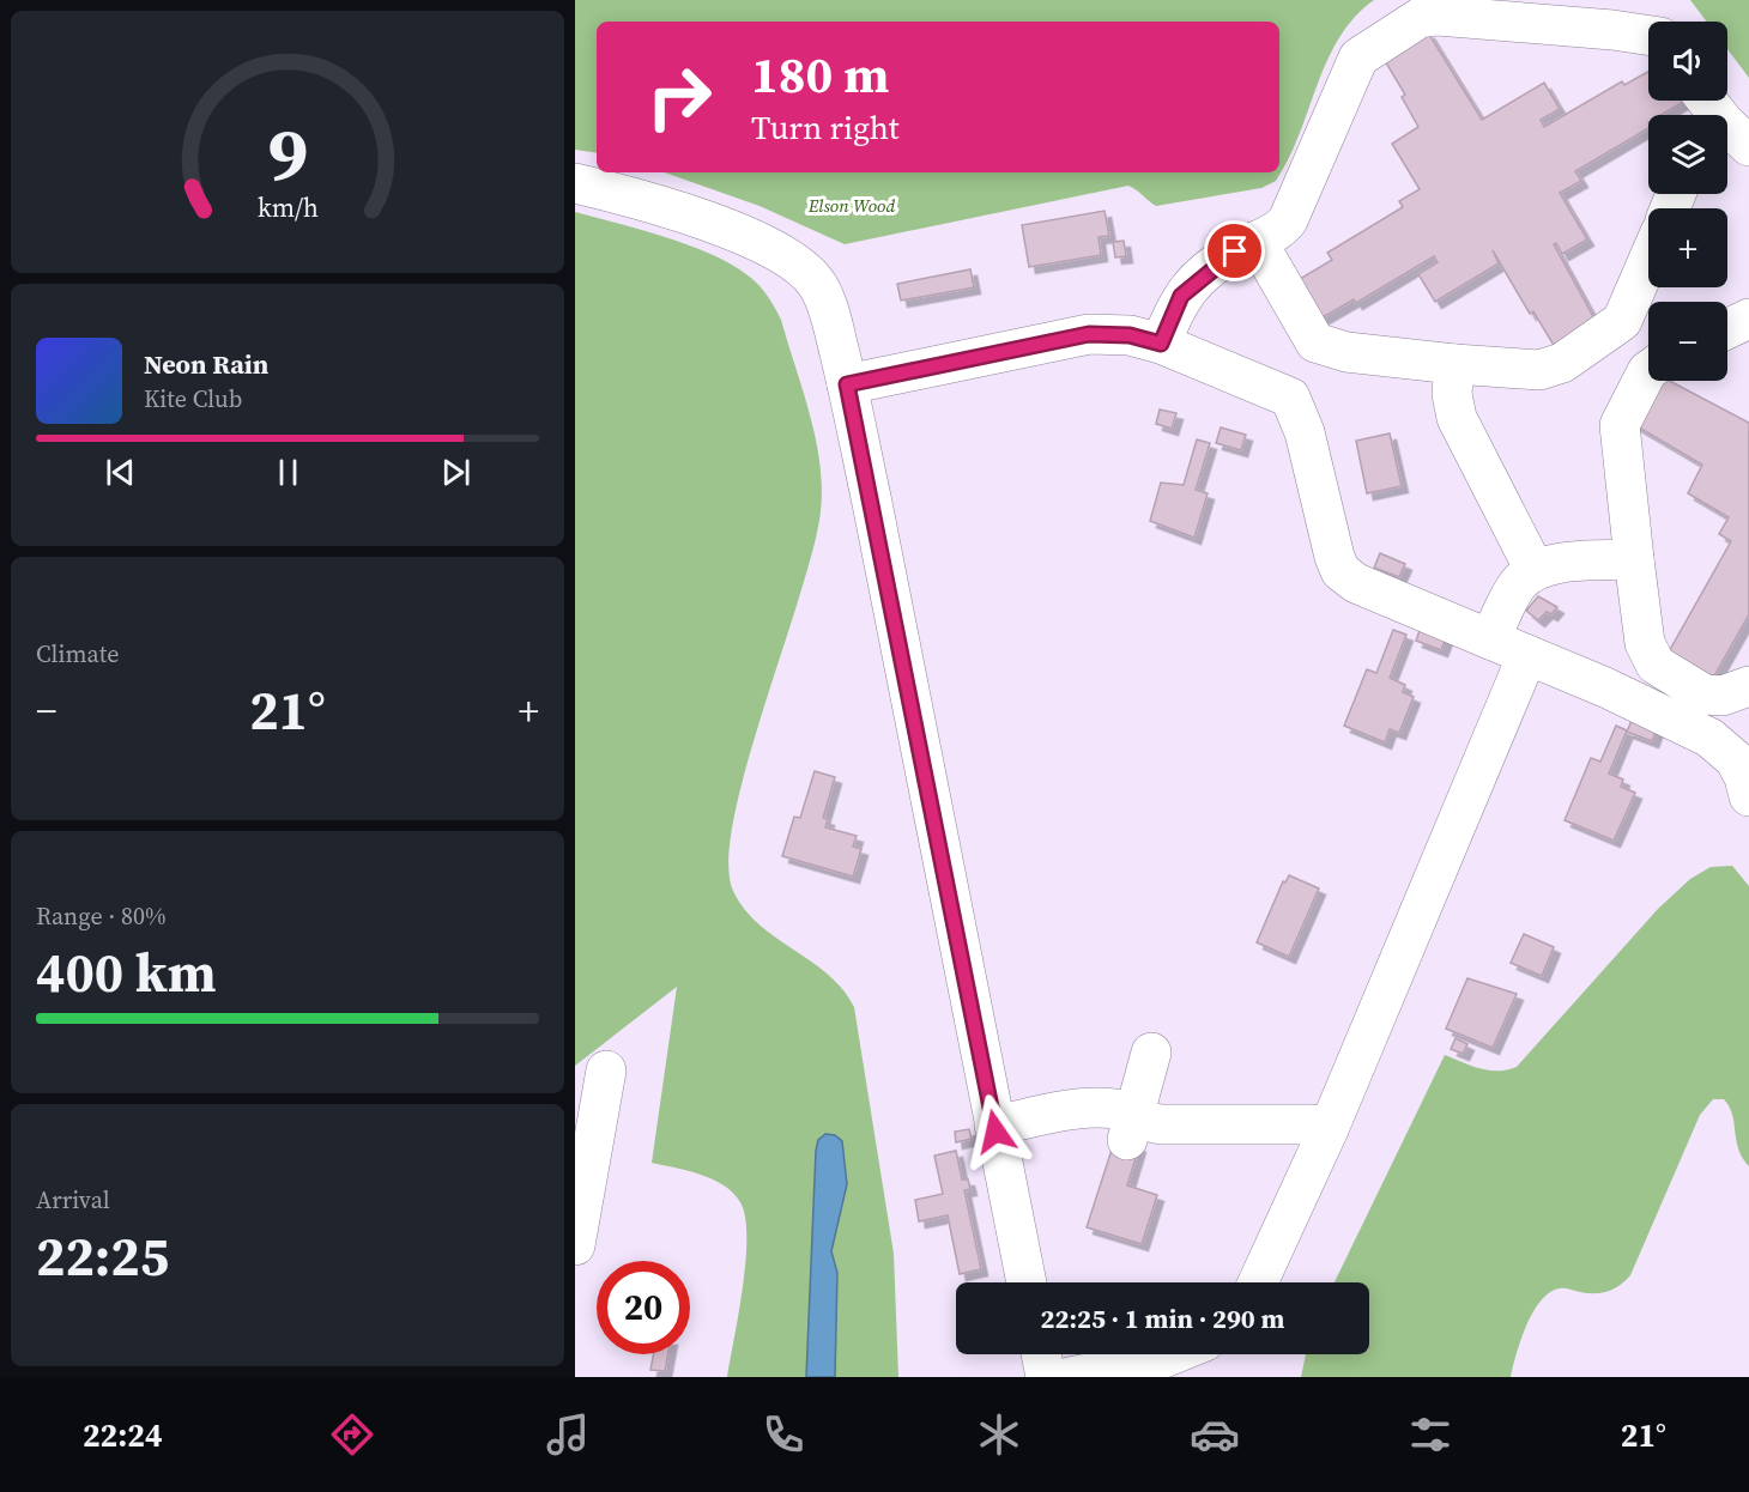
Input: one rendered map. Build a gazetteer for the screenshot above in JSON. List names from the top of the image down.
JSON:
{
  "parks": ["Elson Wood"],
  "page": {
    "map_buttons": ["+", "−"],
    "turn": ["180 m", "Turn right"],
    "song": ["Neon Rain", "Kite Club"],
    "tile": [
      "Climate",
      ["Range · 80%", "400 km"],
      ["Arrival", "22:25"]
    ],
    "heat": ["−", "21°", "+"],
    "limit": "20",
    "trip": "22:25 · 1 min · 290 m",
    "tabs": ["22:24", "21°"],
    "gauge": ["9", "km/h"]
  }
}
